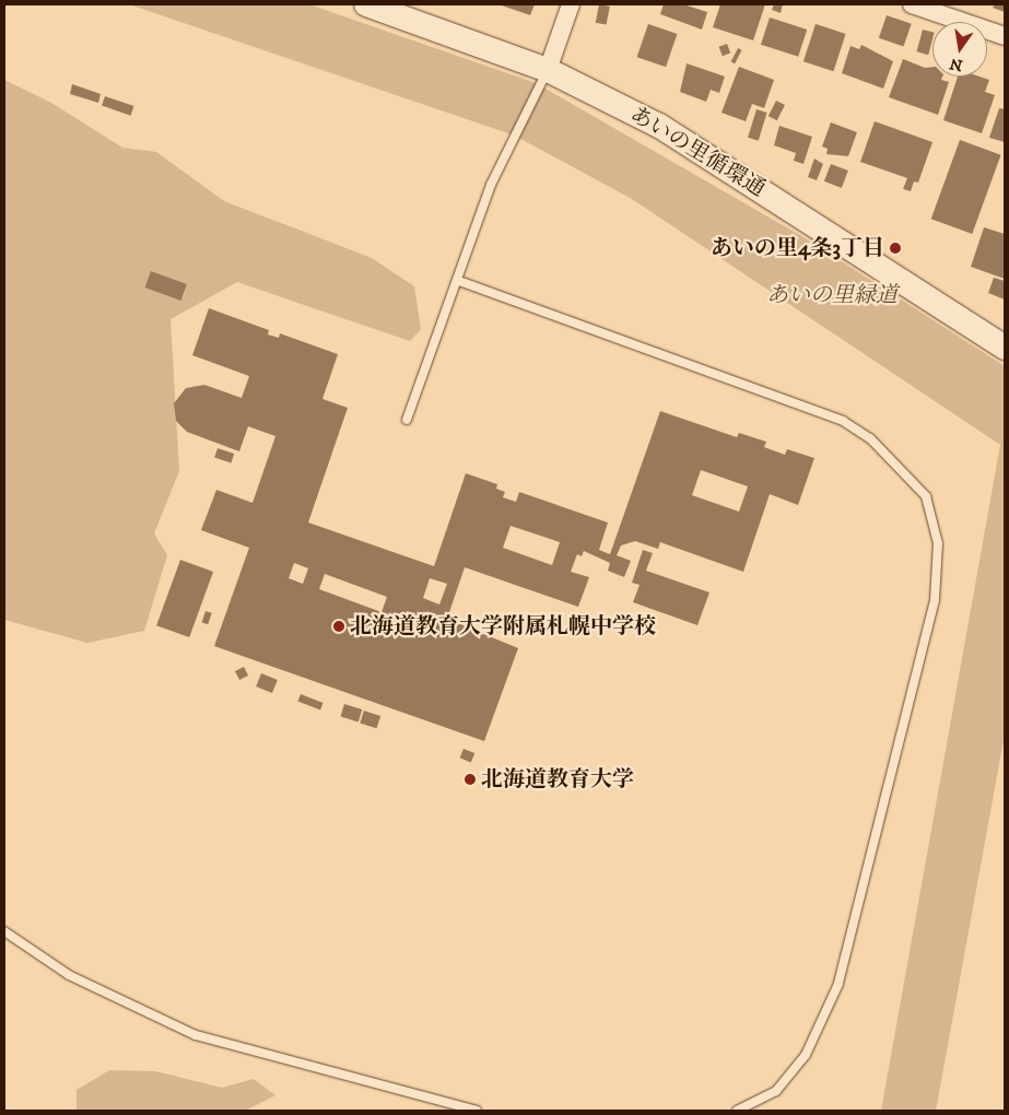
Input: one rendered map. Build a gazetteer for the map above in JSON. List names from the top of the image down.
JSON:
{
  "streets": {
    "street": ["あいの里循環通"]
  },
  "parks": ["あいの里緑道"],
  "places": ["あいの里4条3丁目", "北海道教育大学附属札幌中学校", "北海道教育大学"],
  "north": "bottom"
}
